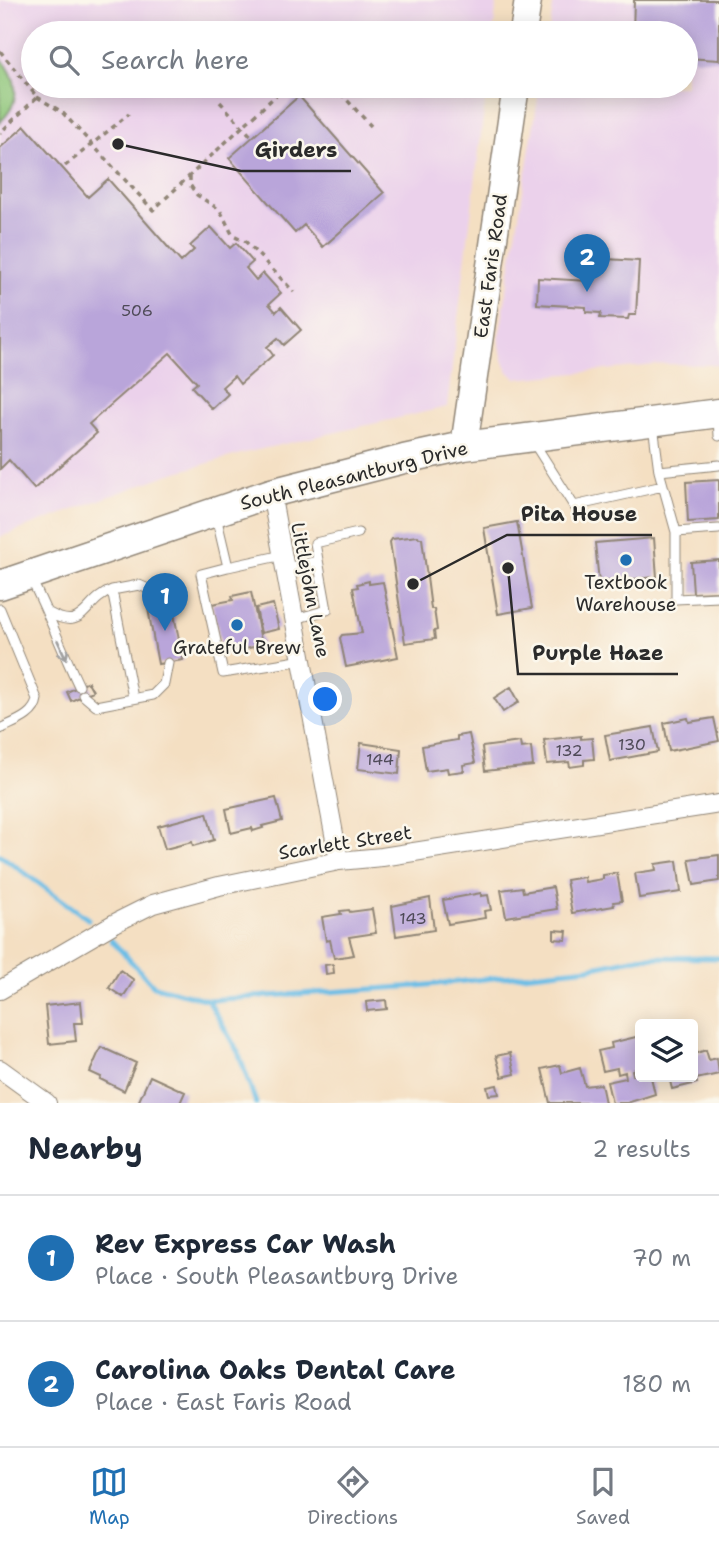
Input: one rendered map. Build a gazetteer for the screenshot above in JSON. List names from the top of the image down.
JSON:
{
  "streets": {
    "main road": ["East Faris Road", "South Pleasantburg Drive"],
    "street": ["Littlejohn Lane", "Scarlett Street"]
  },
  "crossings": [
    ["East Faris Road", "South Pleasantburg Drive"],
    ["South Pleasantburg Drive", "Littlejohn Lane"],
    ["Littlejohn Lane", "Scarlett Street"]
  ],
  "places": [
    "Girders",
    "Textbook Warehouse",
    "Purple Haze",
    "Pita House",
    "Grateful Brew"
  ],
  "house_numbers": [
    "506",
    "130",
    "132",
    "144",
    "143"
  ],
  "page": {
    "search": "Search here",
    "pins": ["2", "1"],
    "heading": ["Nearby", "2 results"],
    "list": [
      {
        "mark": "1",
        "name": "Rev Express Car Wash",
        "note": "Place · South Pleasantburg Drive",
        "value": "70 m"
      },
      {
        "mark": "2",
        "name": "Carolina Oaks Dental Care",
        "note": "Place · East Faris Road",
        "value": "180 m"
      }
    ],
    "nav": ["Map", "Directions", "Saved"]
  }
}
